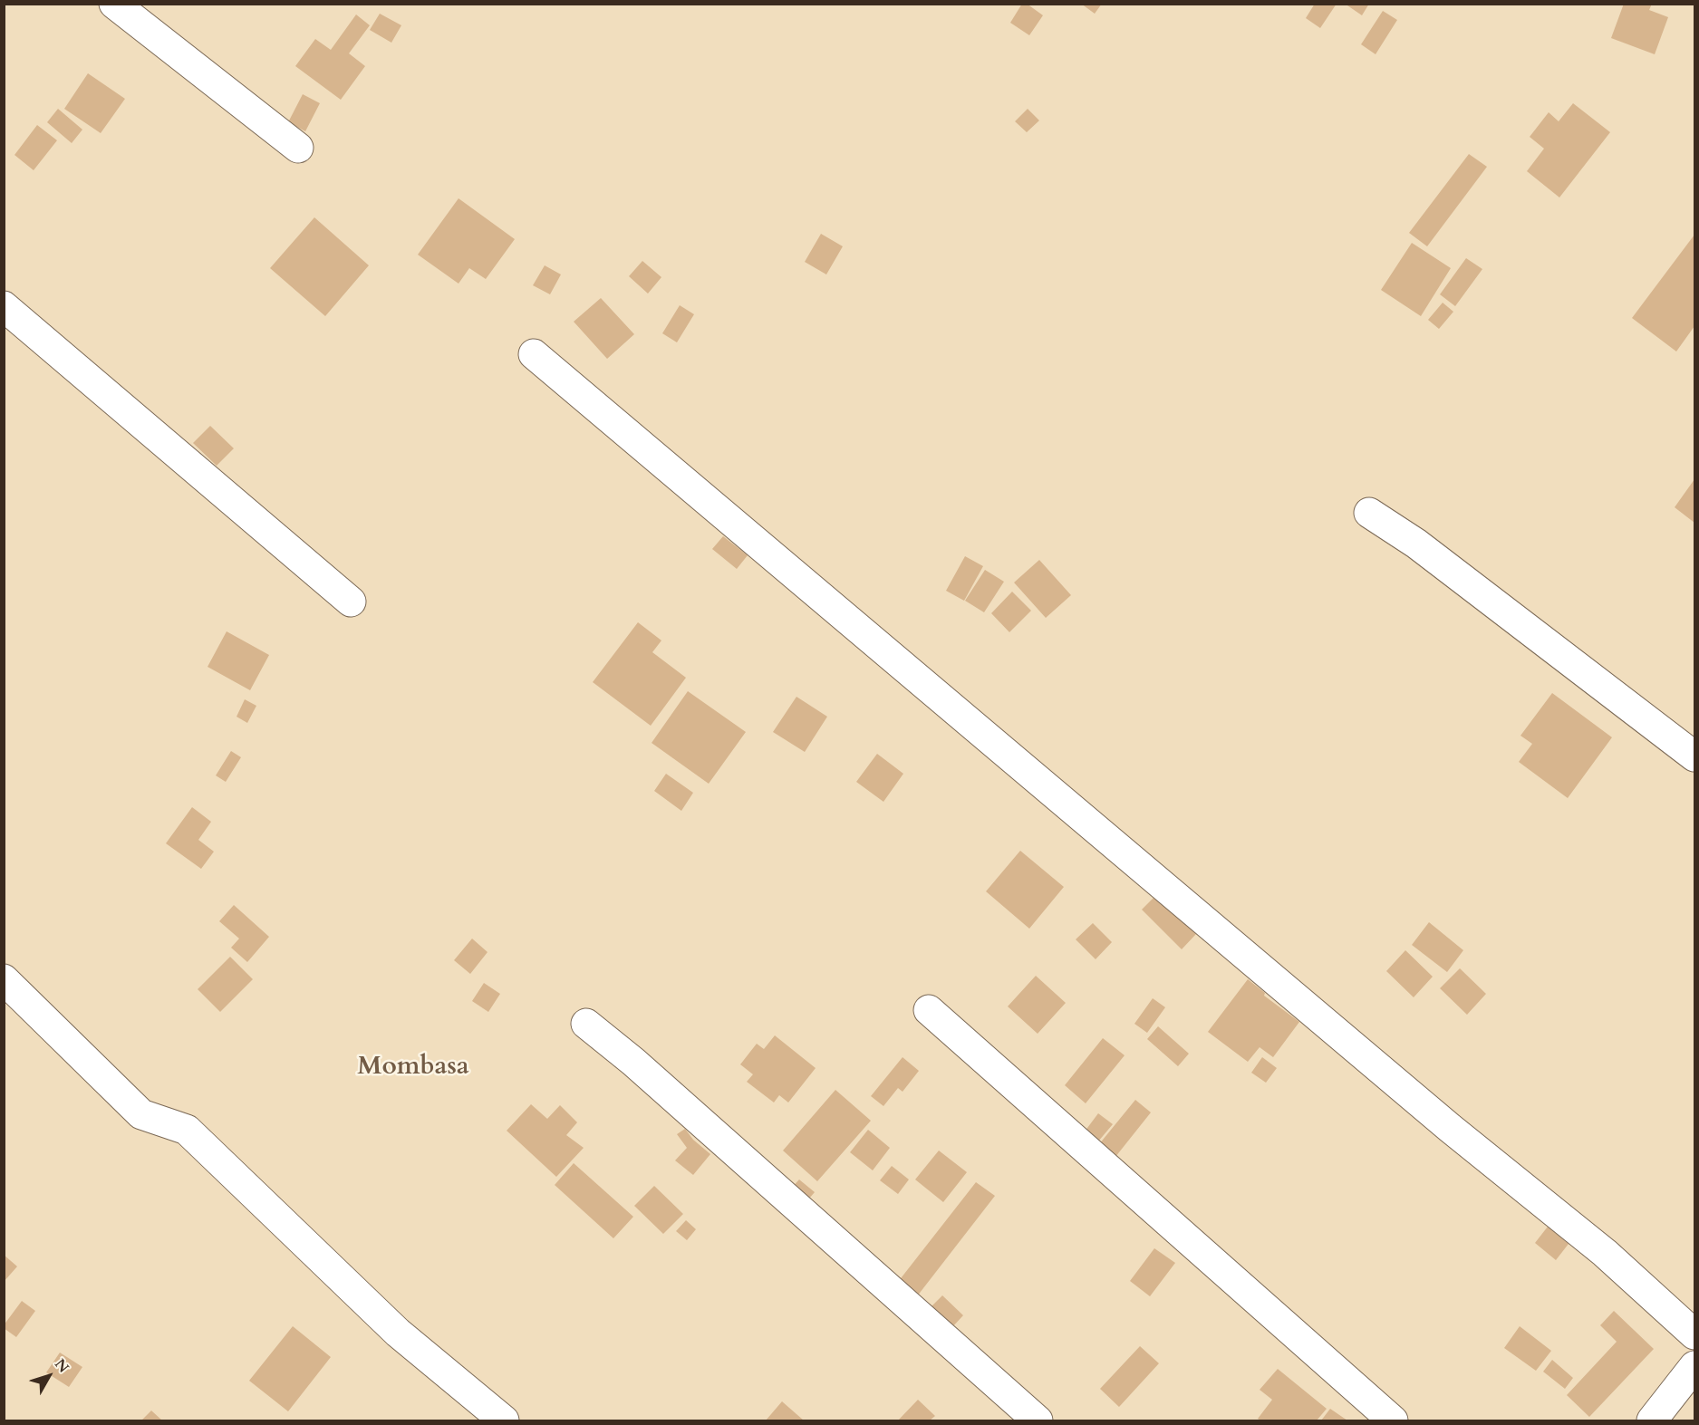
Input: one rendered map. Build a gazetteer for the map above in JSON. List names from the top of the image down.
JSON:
{
  "districts": ["Mombasa"],
  "north": "top right"
}
